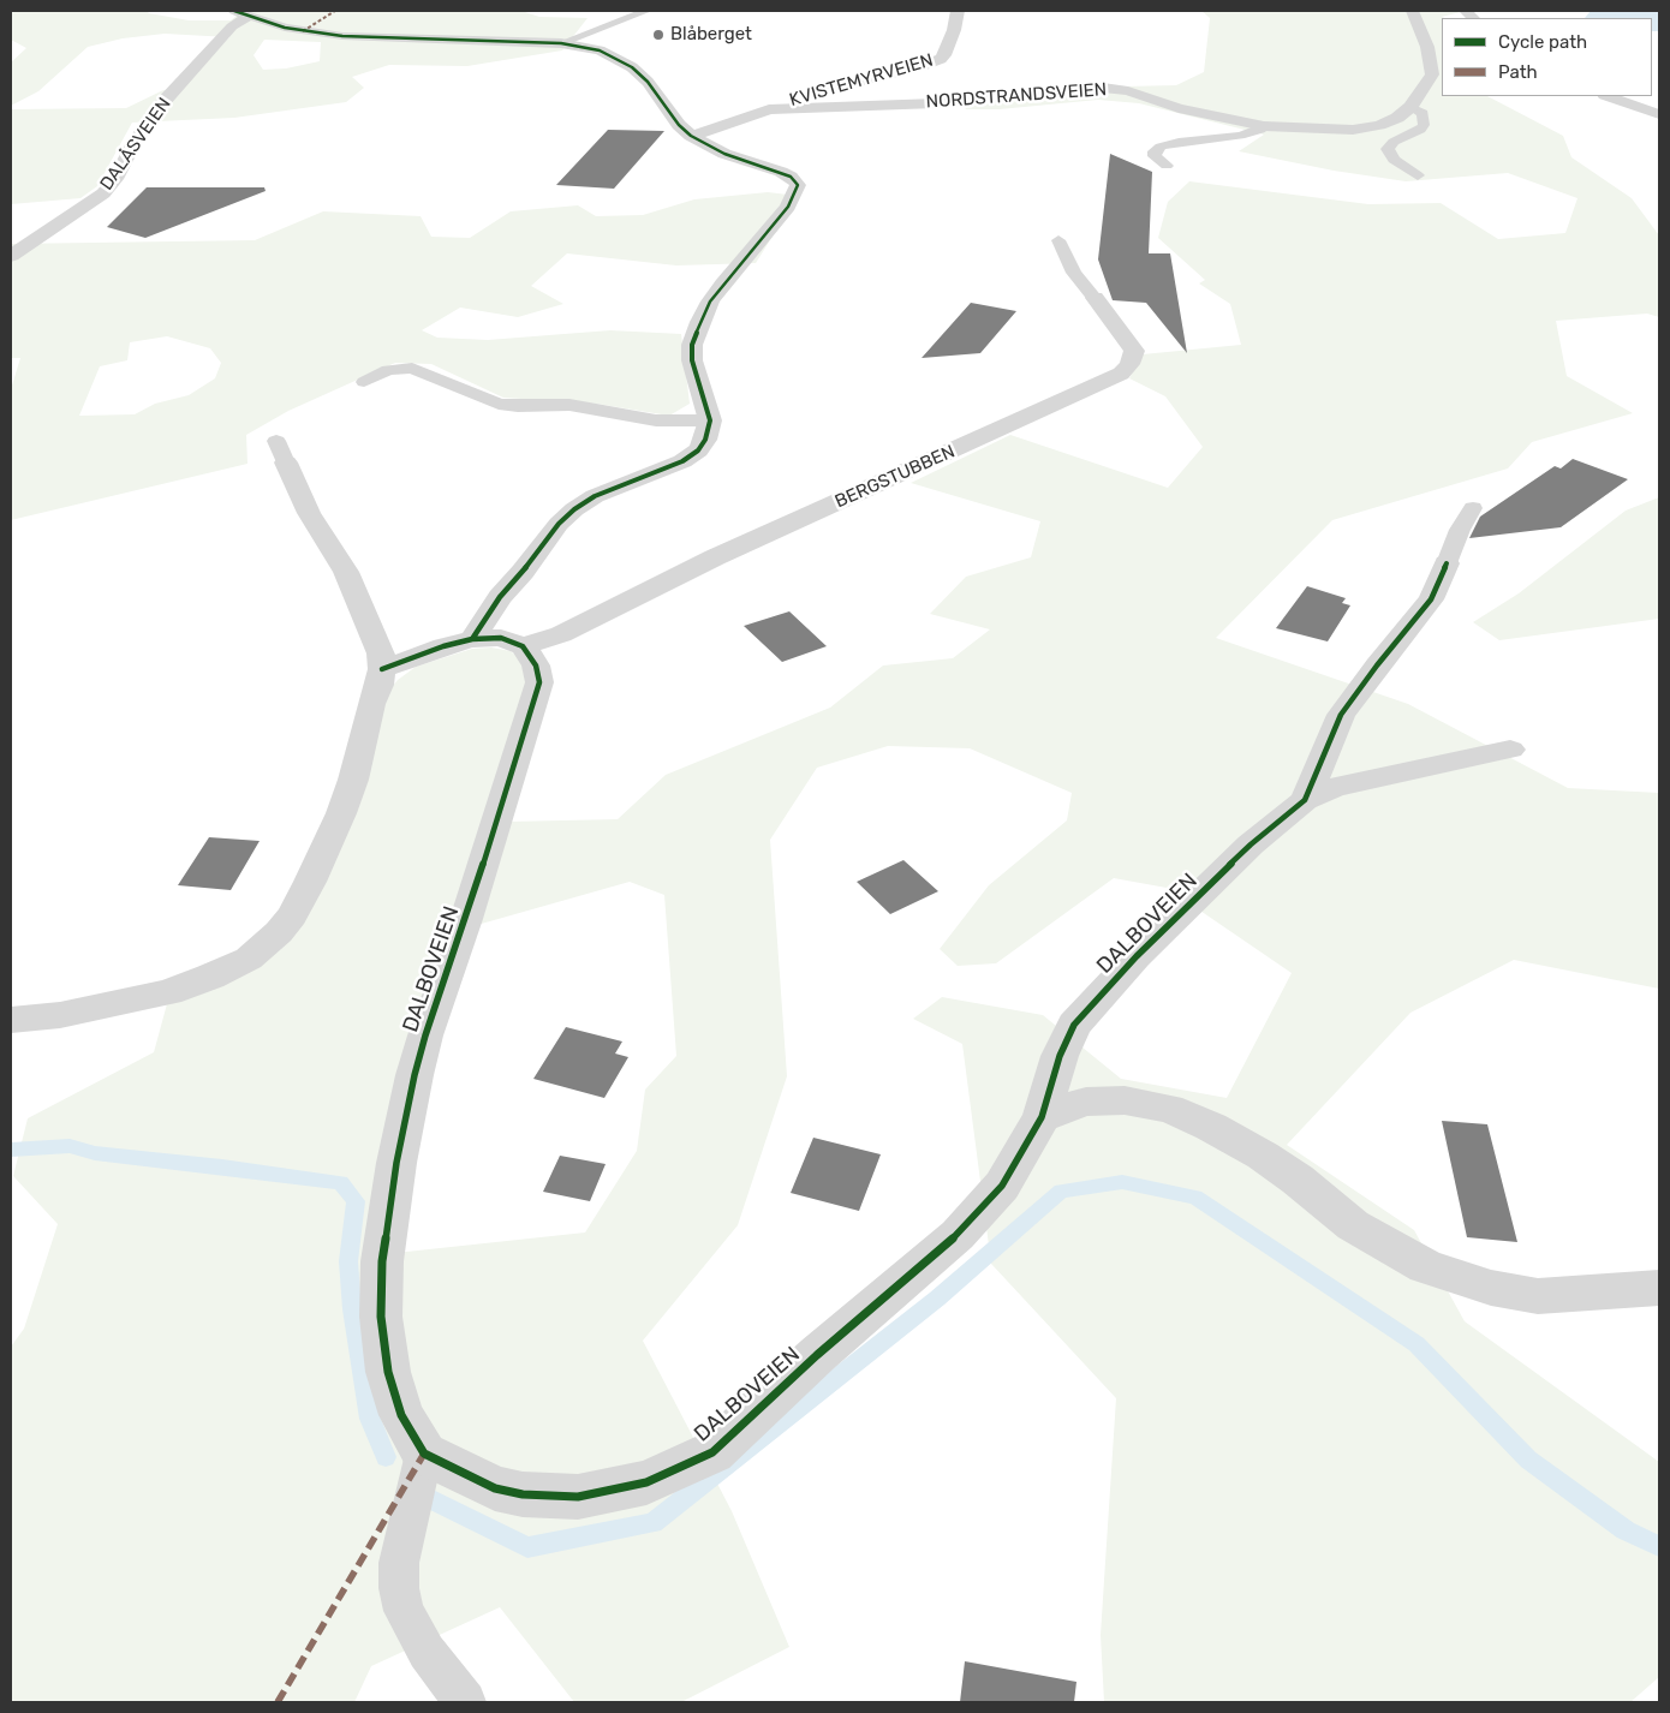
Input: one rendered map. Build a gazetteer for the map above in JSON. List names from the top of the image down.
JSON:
{
  "streets": {
    "street": [
      "KVISTEMYRVEIEN",
      "NORDSTRANDSVEIEN",
      "DALÅSVEIEN",
      "BERGSTUBBEN",
      "DALBOVEIEN"
    ]
  },
  "crossings": [
    ["KVISTEMYRVEIEN", "NORDSTRANDSVEIEN"],
    ["BERGSTUBBEN", "DALBOVEIEN"]
  ],
  "places": ["Blåberget"],
  "legend": ["Cycle path", "Path"]
}
